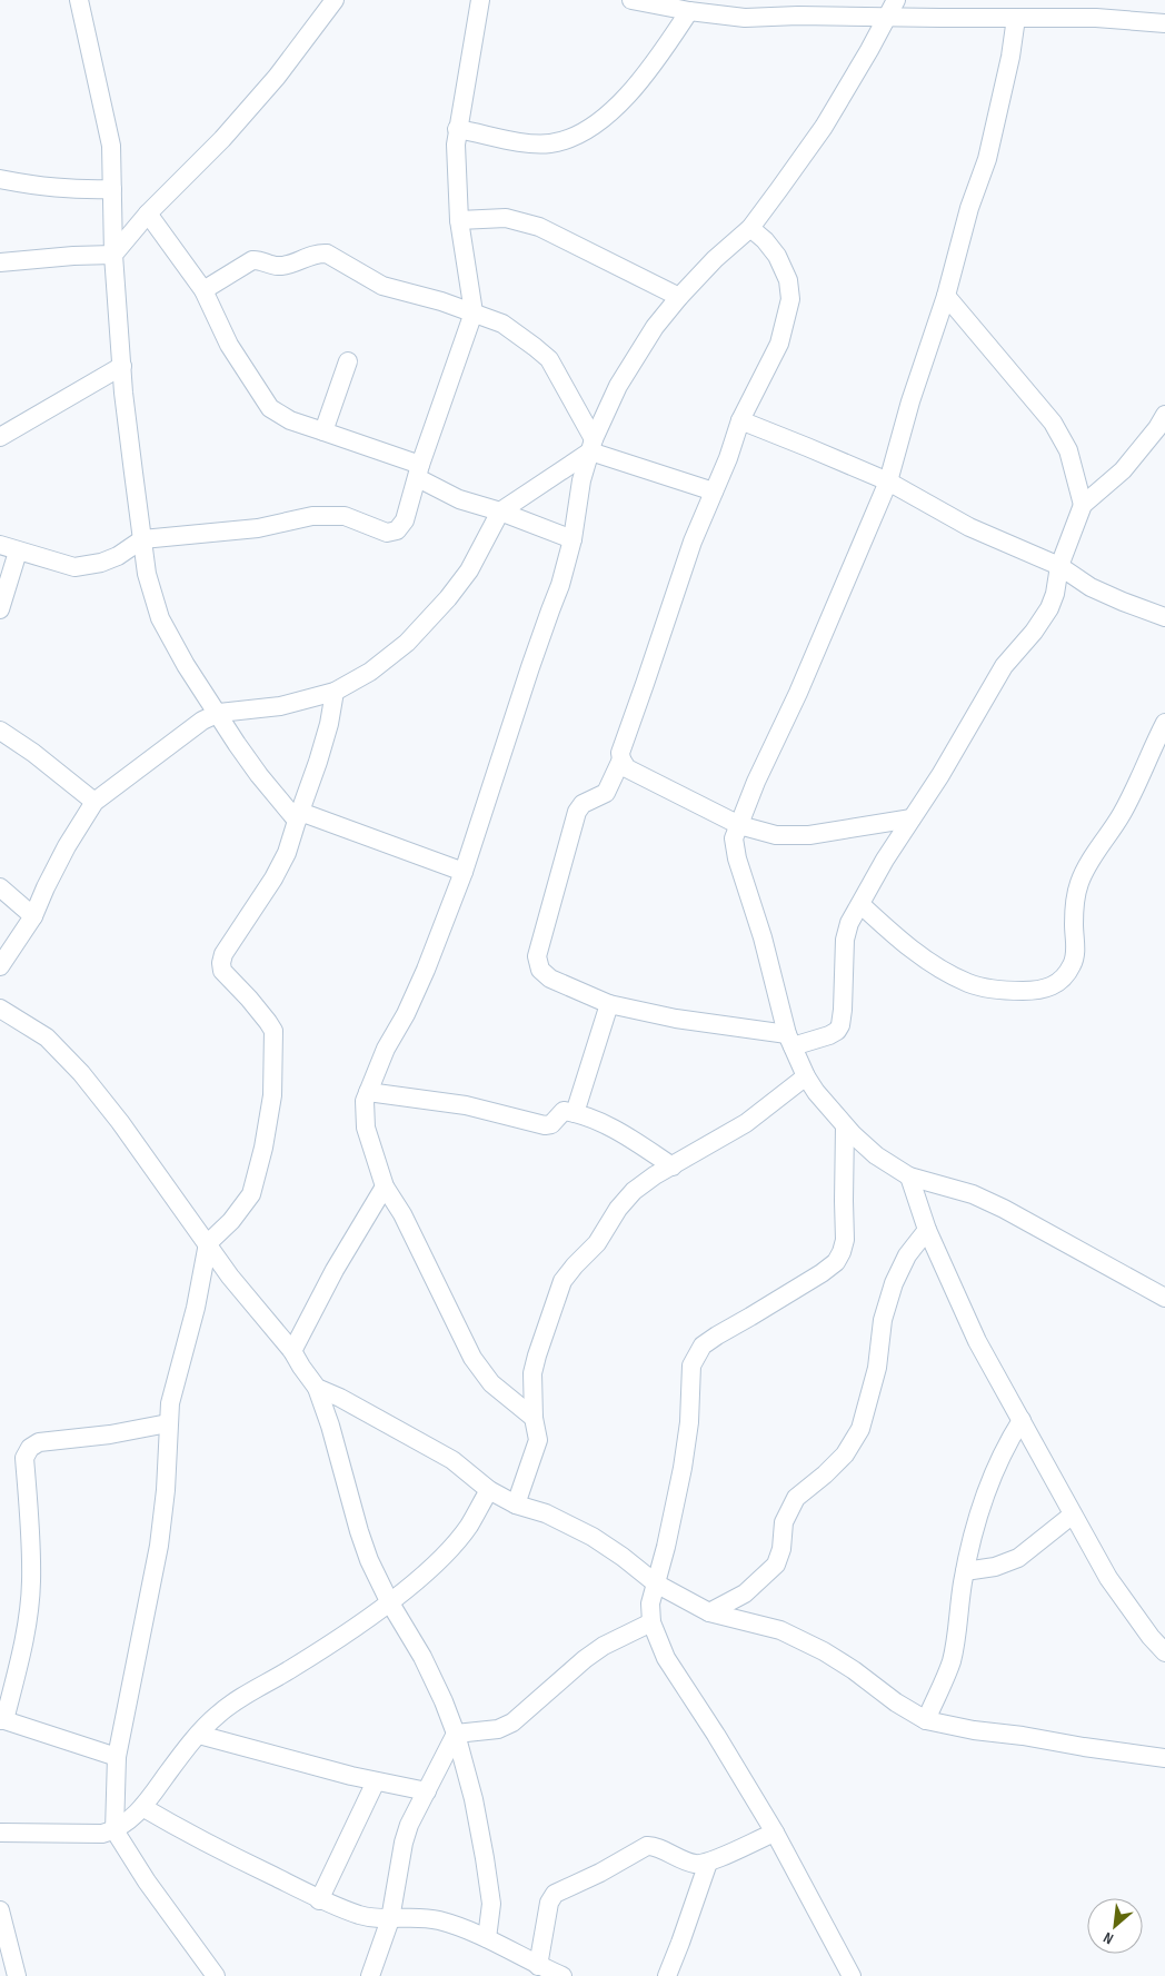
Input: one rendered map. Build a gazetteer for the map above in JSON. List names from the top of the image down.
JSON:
{
  "north": "bottom left"
}
